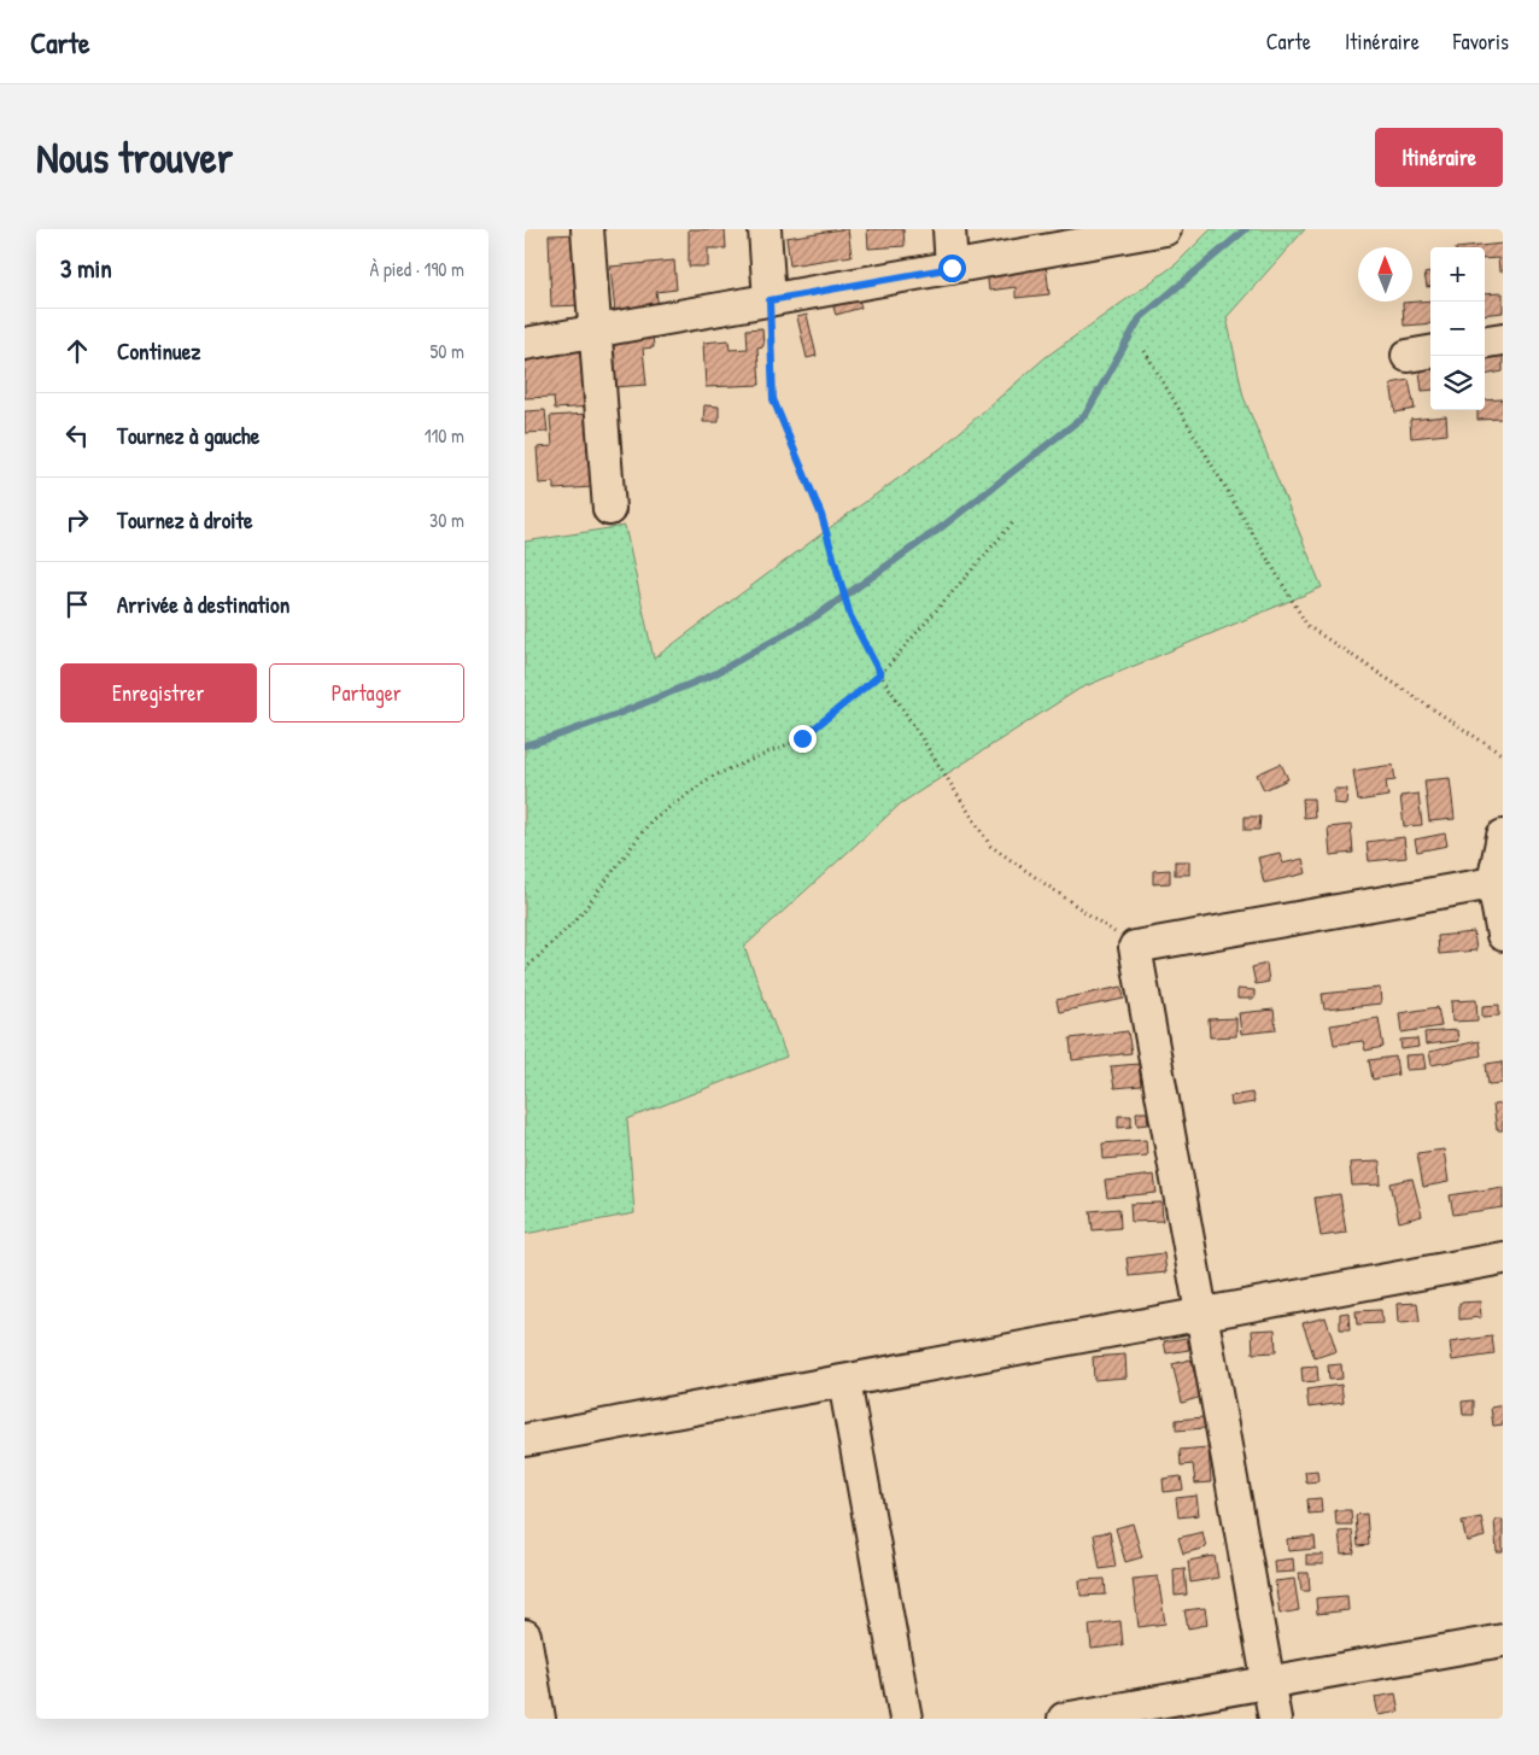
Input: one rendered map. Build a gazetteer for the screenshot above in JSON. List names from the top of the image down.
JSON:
{
  "north": "top",
  "page": {
    "header": "Carte",
    "nav": ["Carte", "Itinéraire", "Favoris"],
    "buttons": [
      "Itinéraire",
      ["Enregistrer", "Partager"]
    ],
    "title": "Nous trouver",
    "heading": ["3 min", "À pied · 190 m"],
    "map_buttons": ["+", "−"],
    "list": [
      ["Continuez", "50 m"],
      ["Tournez à gauche", "110 m"],
      ["Tournez à droite", "30 m"],
      "Arrivée à destination"
    ]
  }
}
